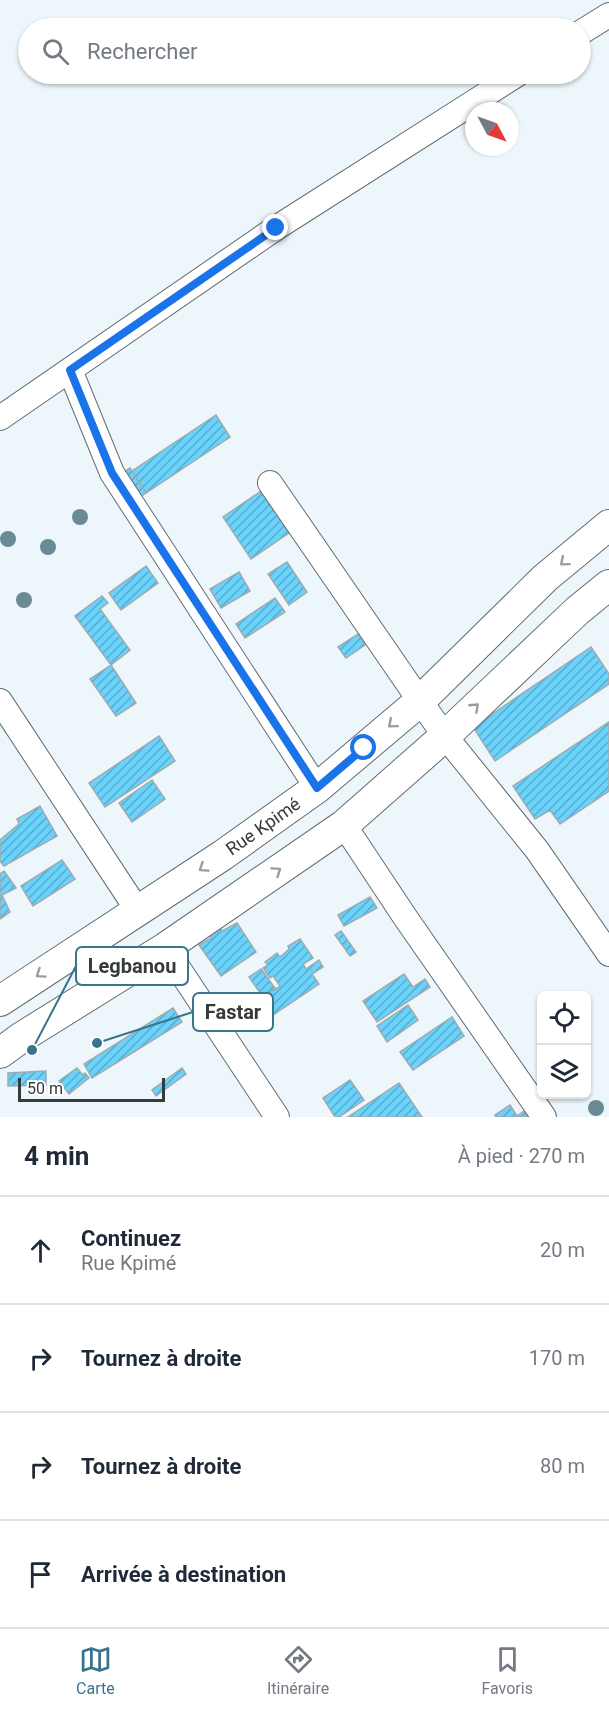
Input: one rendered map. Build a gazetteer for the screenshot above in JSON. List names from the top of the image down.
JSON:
{
  "streets": {
    "main road": ["Rue Kpimé"]
  },
  "places": ["Fastar", "Legbanou"],
  "scale_bar": "50 m",
  "north": "bottom right",
  "page": {
    "search": "Rechercher",
    "scale": "50 m",
    "heading": ["4 min", "À pied · 270 m"],
    "list": [
      ["Continuez", "Rue Kpimé", "20 m"],
      ["Tournez à droite", "170 m"],
      ["Tournez à droite", "80 m"],
      "Arrivée à destination"
    ],
    "nav": ["Carte", "Itinéraire", "Favoris"]
  }
}
